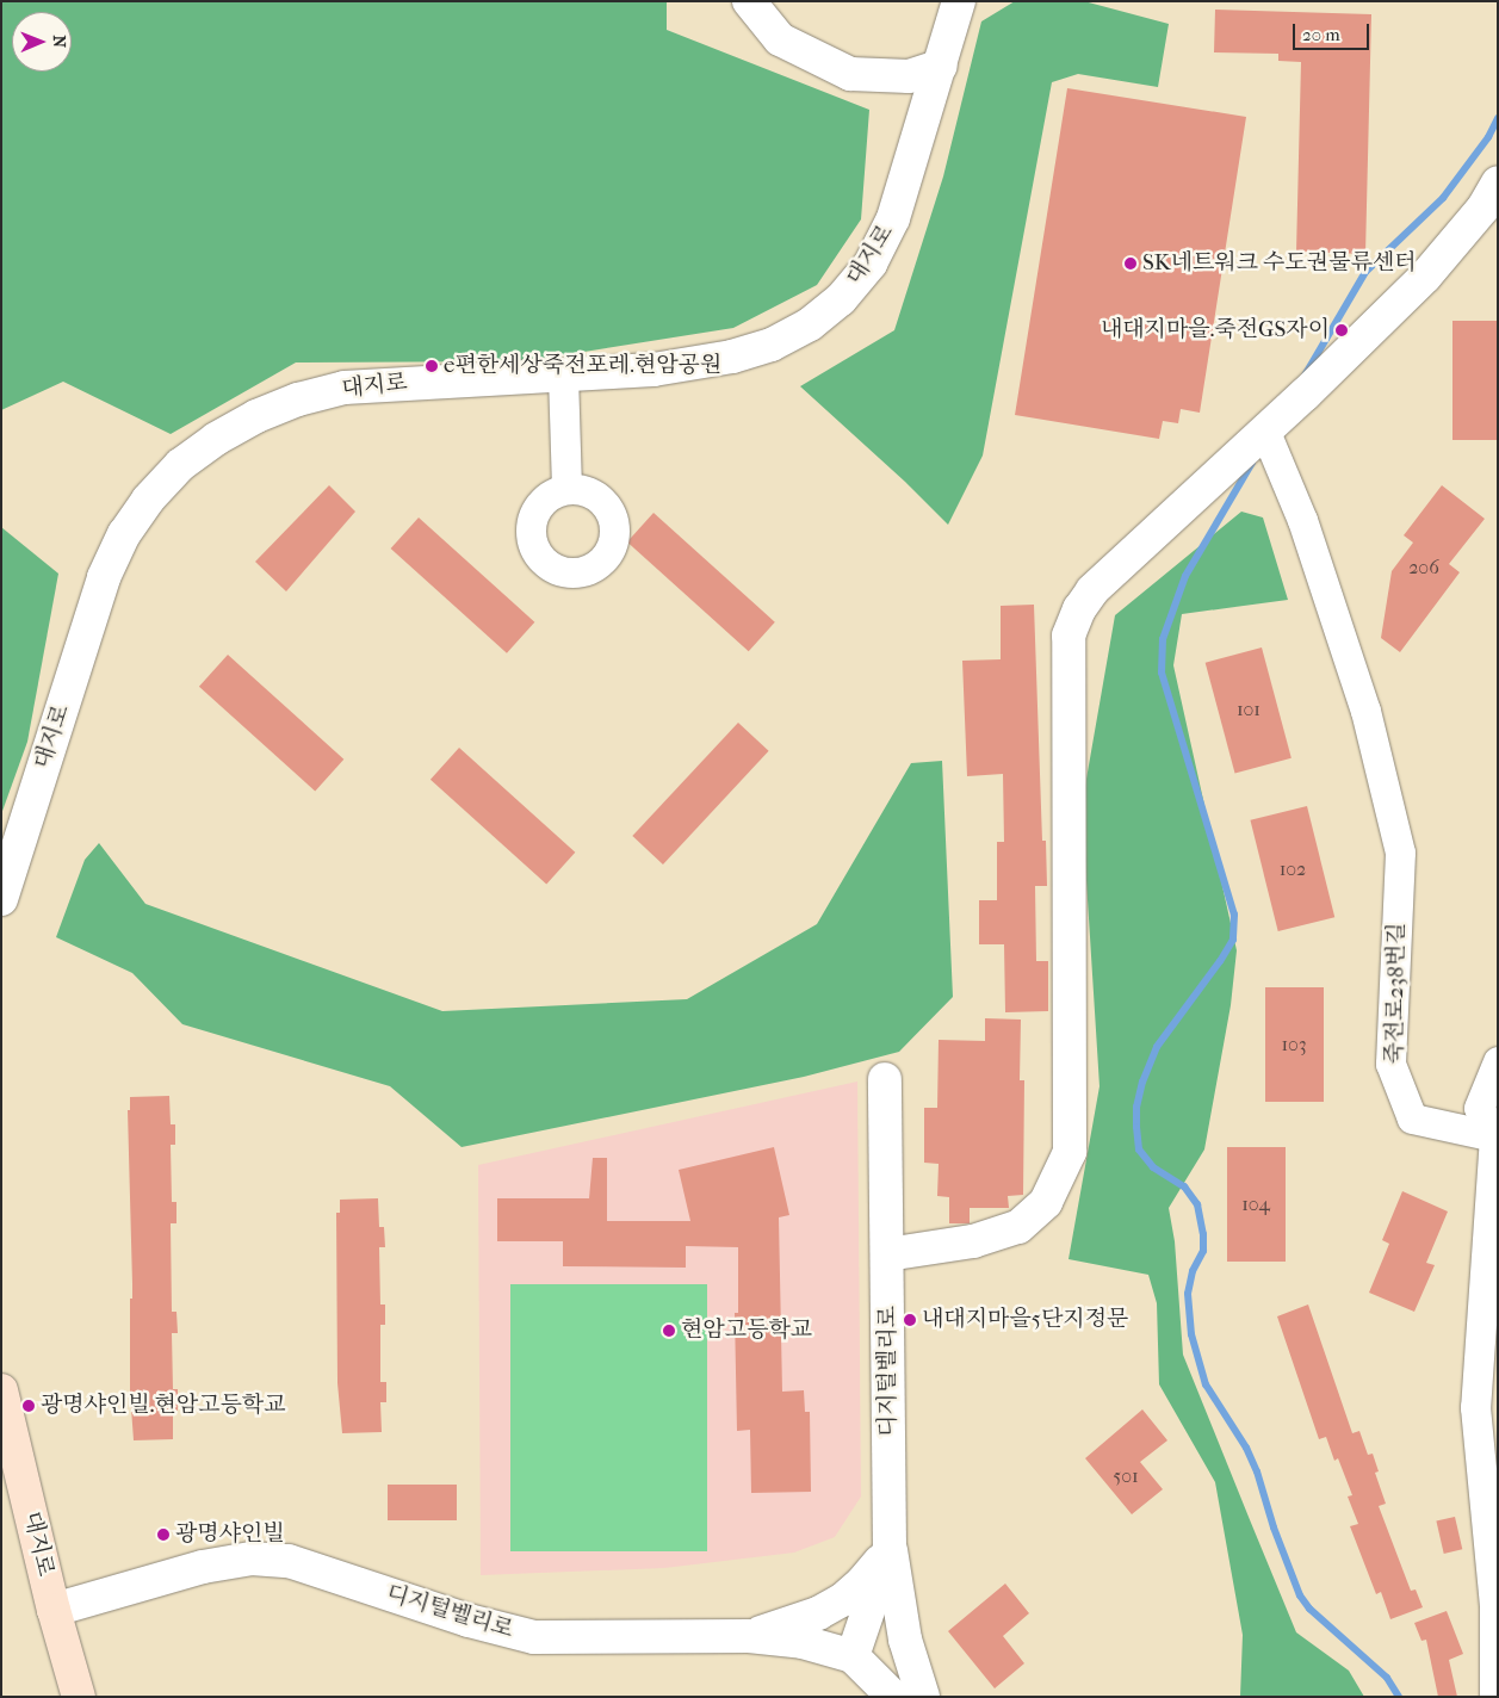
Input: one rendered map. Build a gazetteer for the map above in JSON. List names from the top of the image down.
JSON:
{
  "streets": {
    "main road": ["대지로"],
    "street": ["죽전로238번길", "디지털벨리로"]
  },
  "crossings": [
    ["대지로", "디지털벨리로"]
  ],
  "places": [
    "SK네트워크 수도권물류센터",
    "내대지마을.죽전GS자이",
    "e편한세상죽전포레.현암공원",
    "내대지마을5단지정문",
    "현암고등학교",
    "광명샤인빌.현암고등학교",
    "광명샤인빌"
  ],
  "house_numbers": [
    "206",
    "101",
    "102",
    "103",
    "104",
    "501"
  ],
  "scale_bar": "20 m",
  "north": "right"
}
